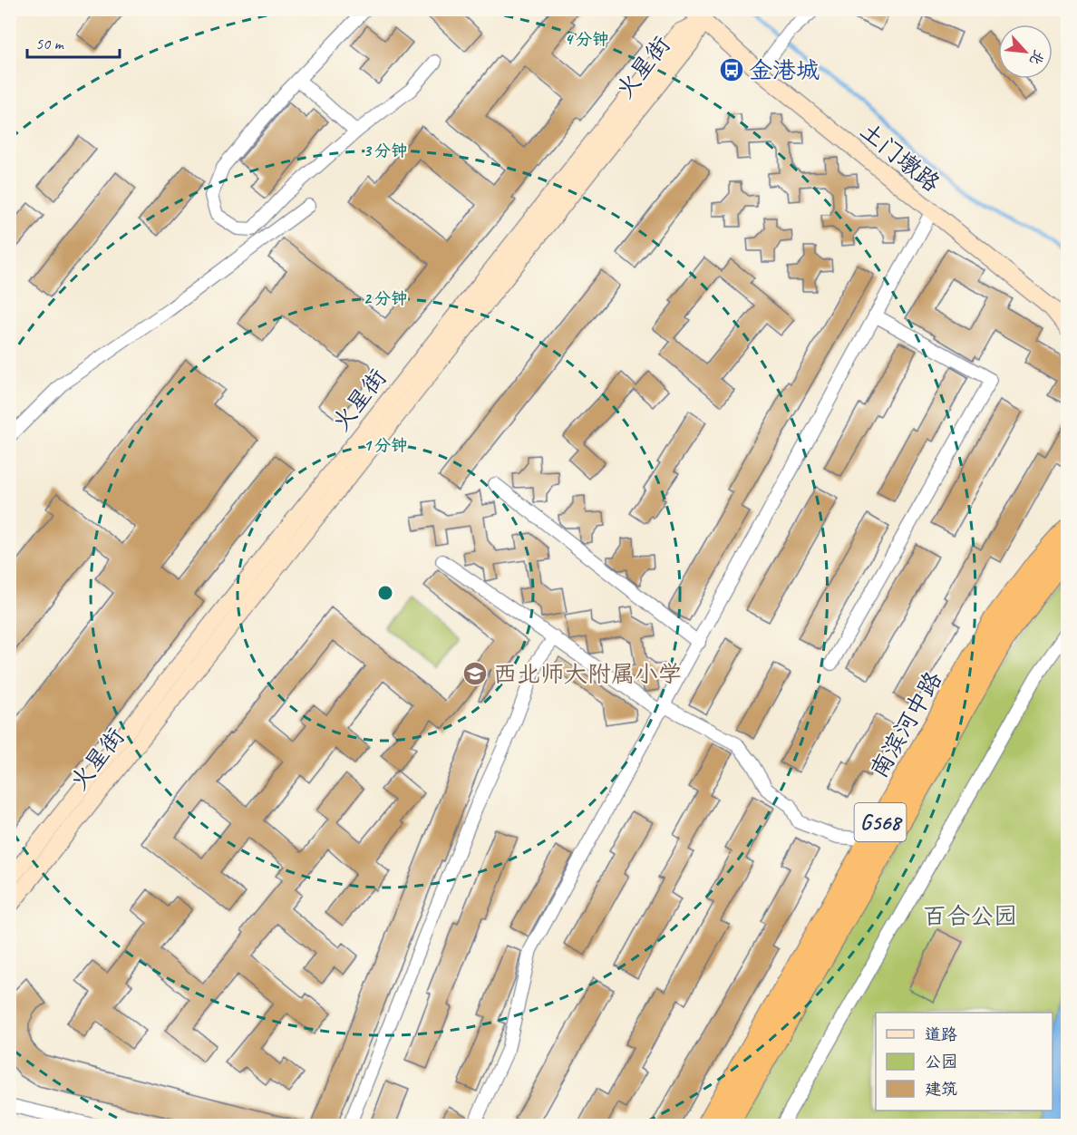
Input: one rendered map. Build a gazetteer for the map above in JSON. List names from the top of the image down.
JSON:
{
  "streets": {
    "highway": ["南滨河中路", "G568"],
    "street": ["火星街", "土门墩路"]
  },
  "crossings": [
    ["火星街", "土门墩路"]
  ],
  "parks": ["百合公园"],
  "places": {
    "bus stop": ["金港城"],
    "school or university": ["西北师大附属小学"]
  },
  "legend": ["道路", "公园", "建筑"],
  "scale_bar": "50 m",
  "north": "bottom right",
  "rings": [
    "4 分钟",
    "3 分钟",
    "2 分钟",
    "1 分钟"
  ]
}
